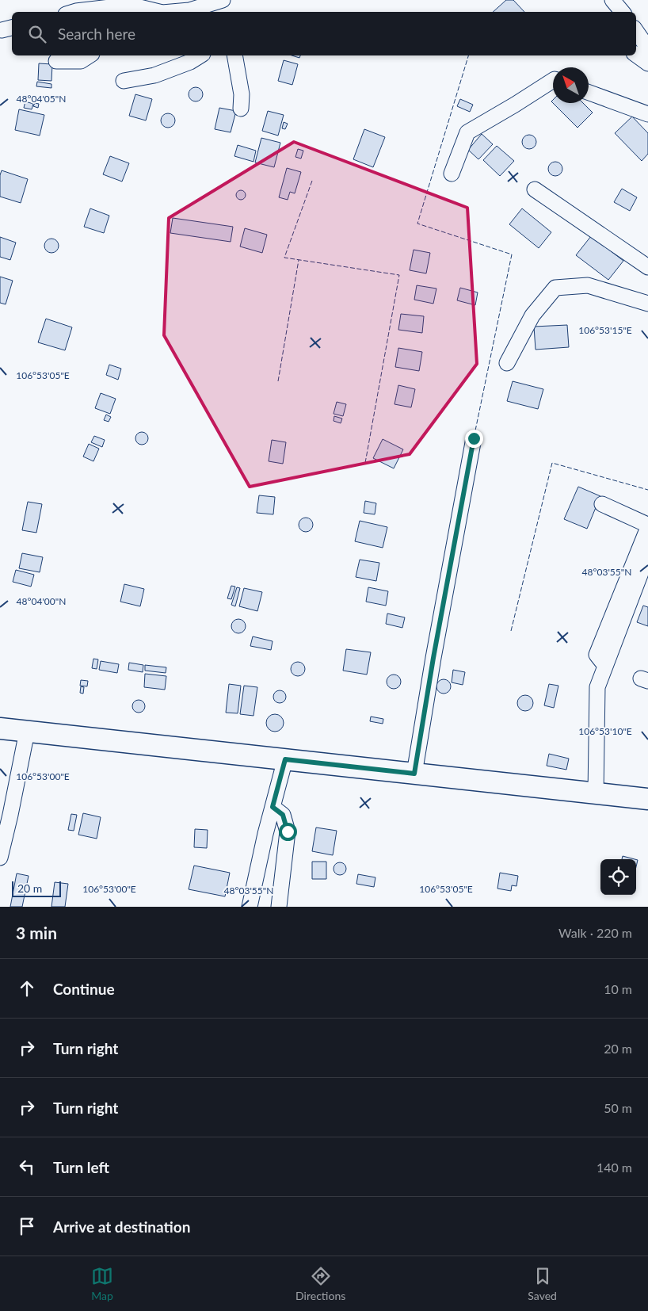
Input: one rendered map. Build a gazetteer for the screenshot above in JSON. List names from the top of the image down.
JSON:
{
  "scale_bar": "20 m",
  "north": "top left",
  "page": {
    "search": "Search here",
    "scale": "20 m",
    "heading": ["3 min", "Walk · 220 m"],
    "list": [
      ["Continue", "10 m"],
      ["Turn right", "20 m"],
      ["Turn right", "50 m"],
      ["Turn left", "140 m"],
      "Arrive at destination"
    ],
    "nav": ["Map", "Directions", "Saved"]
  },
  "coordinates": [
    "48°04'05\"N",
    "106°53'15\"E",
    "106°53'05\"E",
    "48°03'55\"N",
    "48°04'00\"N",
    "106°53'10\"E",
    "106°53'00\"E"
  ]
}
